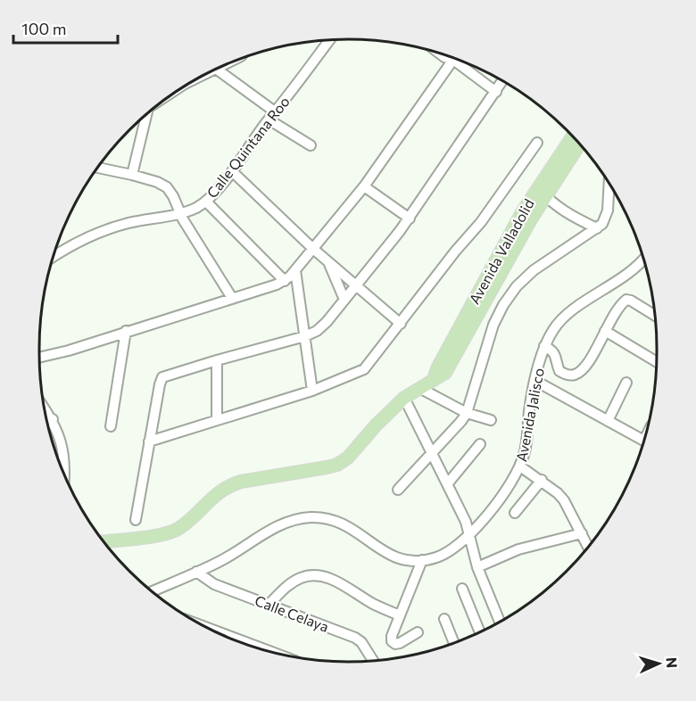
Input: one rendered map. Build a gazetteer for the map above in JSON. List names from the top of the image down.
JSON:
{
  "streets": {
    "main road": ["Avenida Valladolid"],
    "street": ["Calle Quintana Roo", "Avenida Jalisco", "Calle Celaya"]
  },
  "crossings": [
    ["Avenida Jalisco", "Calle Celaya"]
  ],
  "scale_bar": "100 m",
  "north": "right"
}
